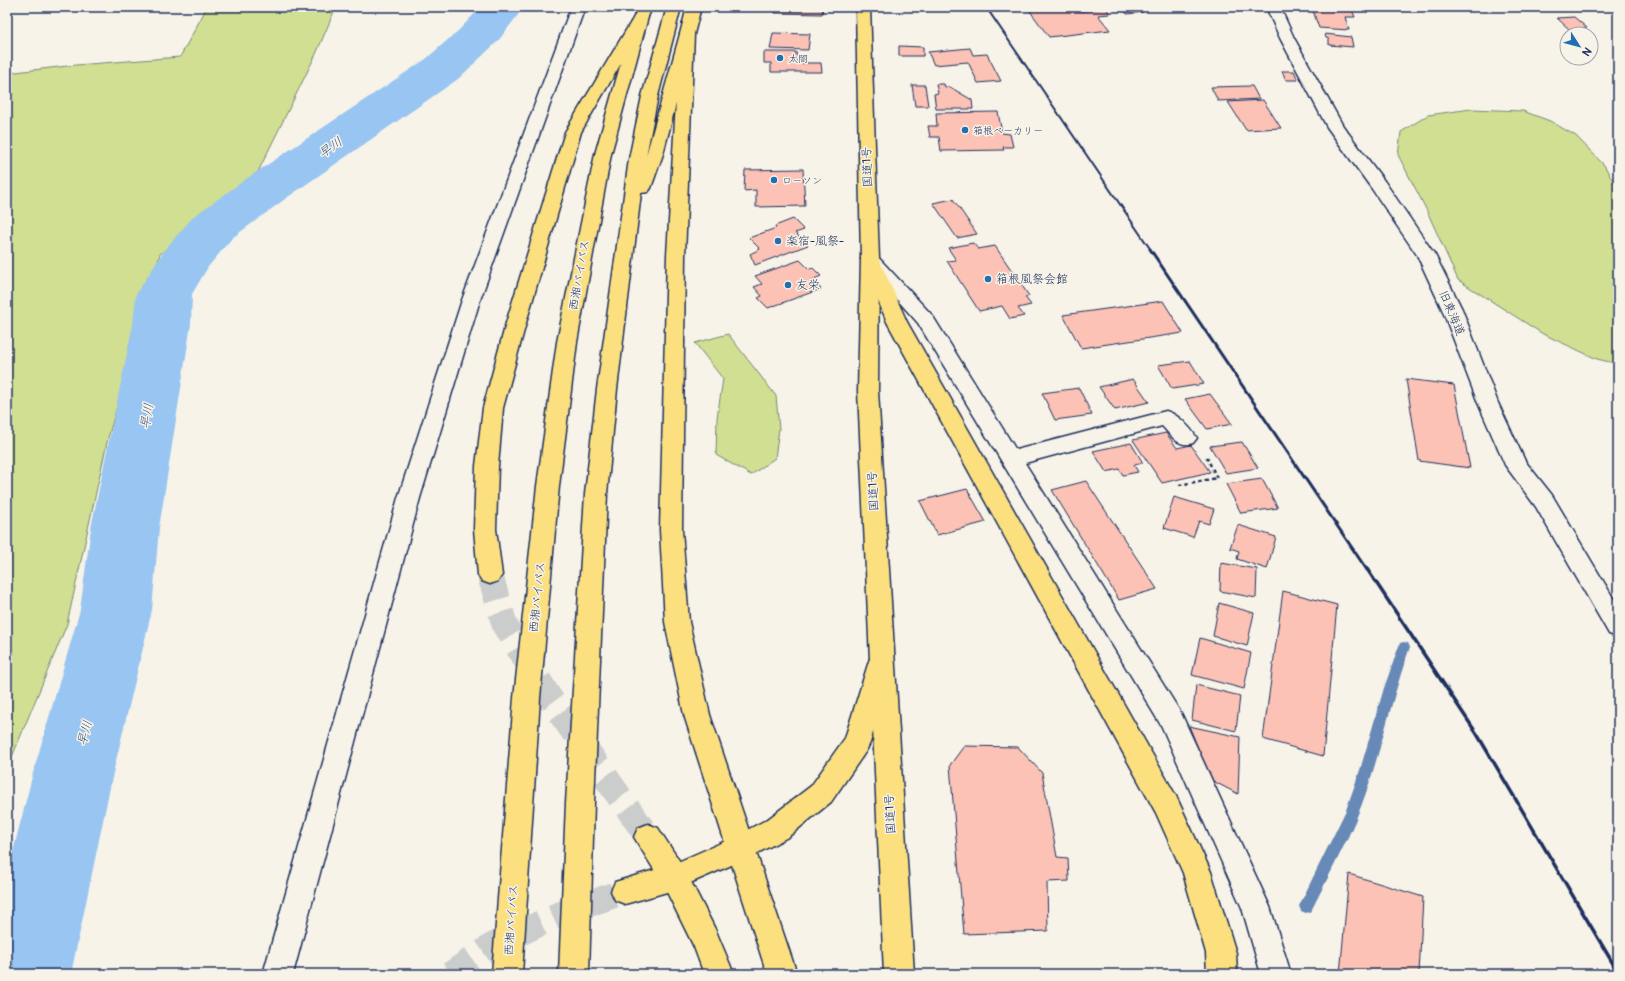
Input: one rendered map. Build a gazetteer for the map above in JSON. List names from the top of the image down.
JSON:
{
  "streets": {
    "highway": ["国道1号", "西湘バイパス"],
    "street": ["旧東海道"]
  },
  "water": ["早川"],
  "places": [
    "太閤",
    "箱根ベーカリー",
    "ローソン",
    "楽宿-風祭-",
    "箱根風祭会館",
    "友栄"
  ],
  "north": "bottom right"
}
